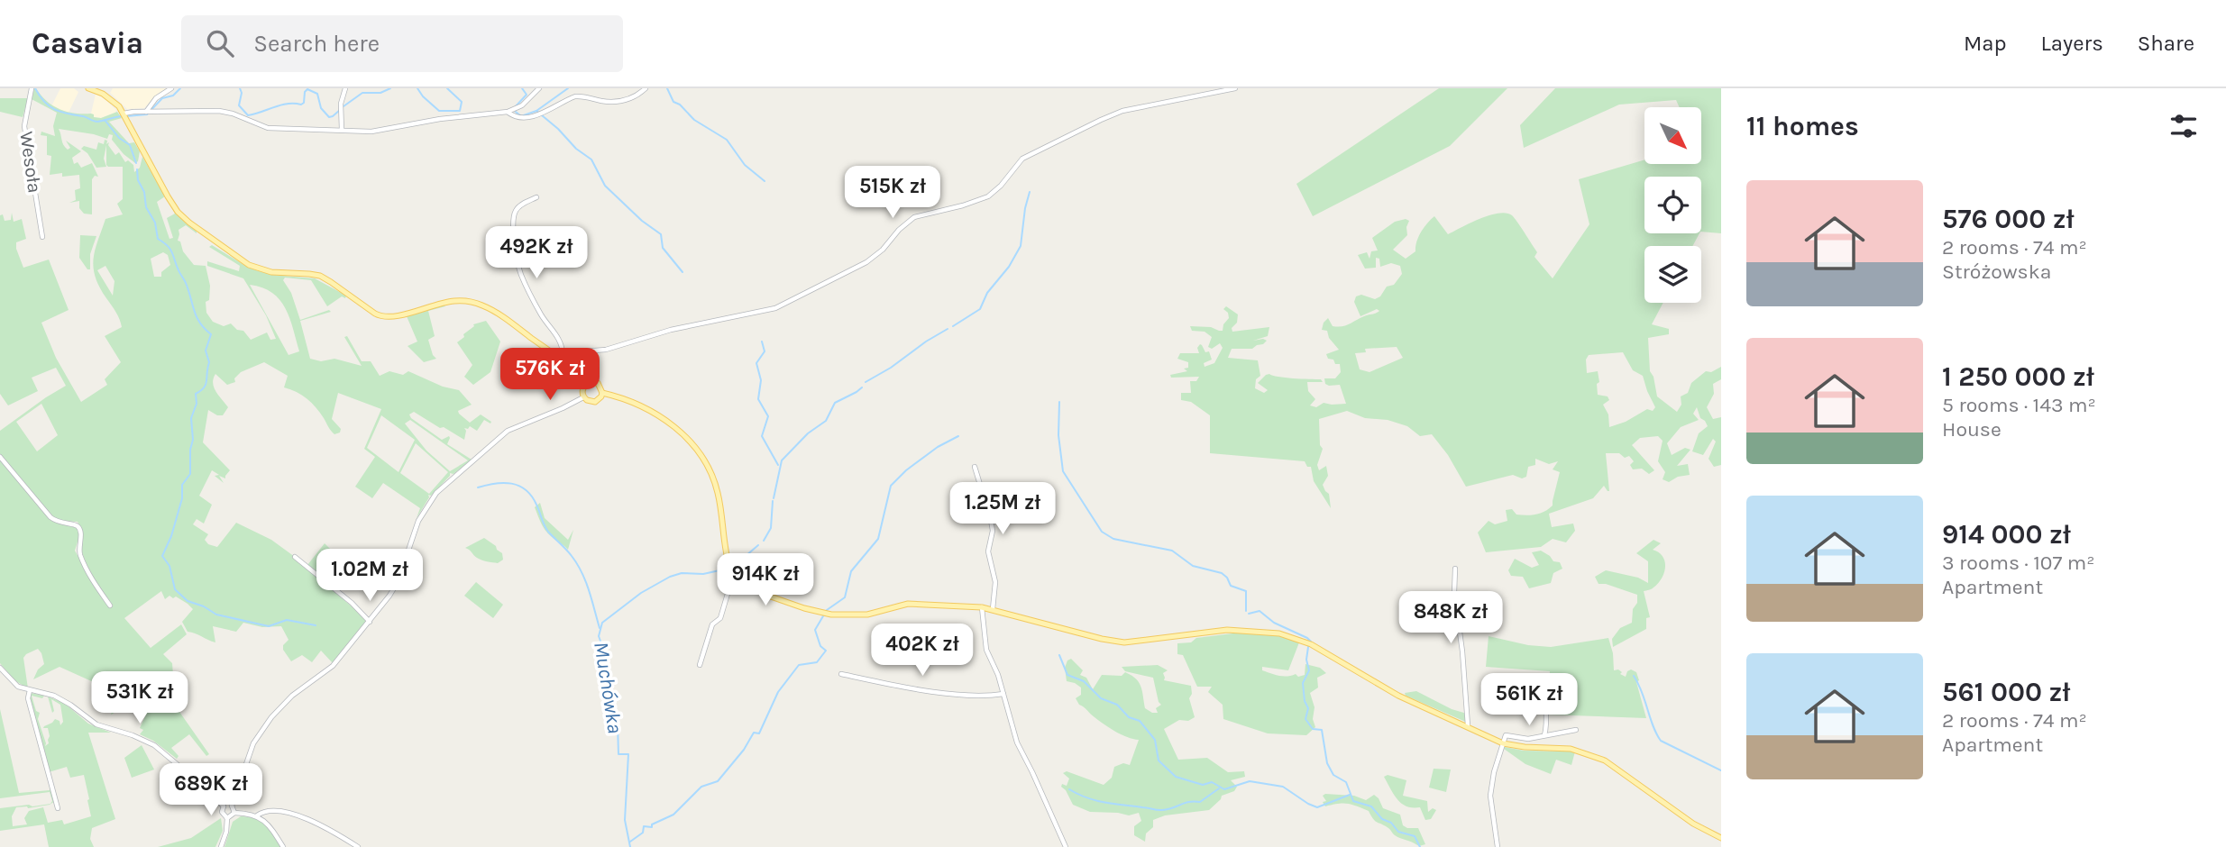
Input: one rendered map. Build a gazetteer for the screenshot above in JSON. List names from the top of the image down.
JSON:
{
  "streets": {
    "street": ["Wesoła"]
  },
  "water": ["Muchówka"],
  "north": "bottom right",
  "page": {
    "header": "Casavia",
    "search": "Search here",
    "nav": ["Map", "Layers", "Share"],
    "heading": "11 homes",
    "list": [
      {
        "name": "576 000 zł",
        "note": "2 rooms · 74 m² · Stróżowska"
      },
      {
        "name": "1 250 000 zł",
        "note": "5 rooms · 143 m² · House"
      },
      {
        "name": "914 000 zł",
        "note": "3 rooms · 107 m² · Apartment"
      },
      {
        "name": "561 000 zł",
        "note": "2 rooms · 74 m² · Apartment"
      }
    ],
    "price": [
      "515K zł",
      "492K zł",
      "576K zł",
      "1.25M zł",
      "1.02M zł",
      "914K zł",
      "848K zł",
      "402K zł",
      "531K zł",
      "561K zł",
      "689K zł"
    ]
  }
}
